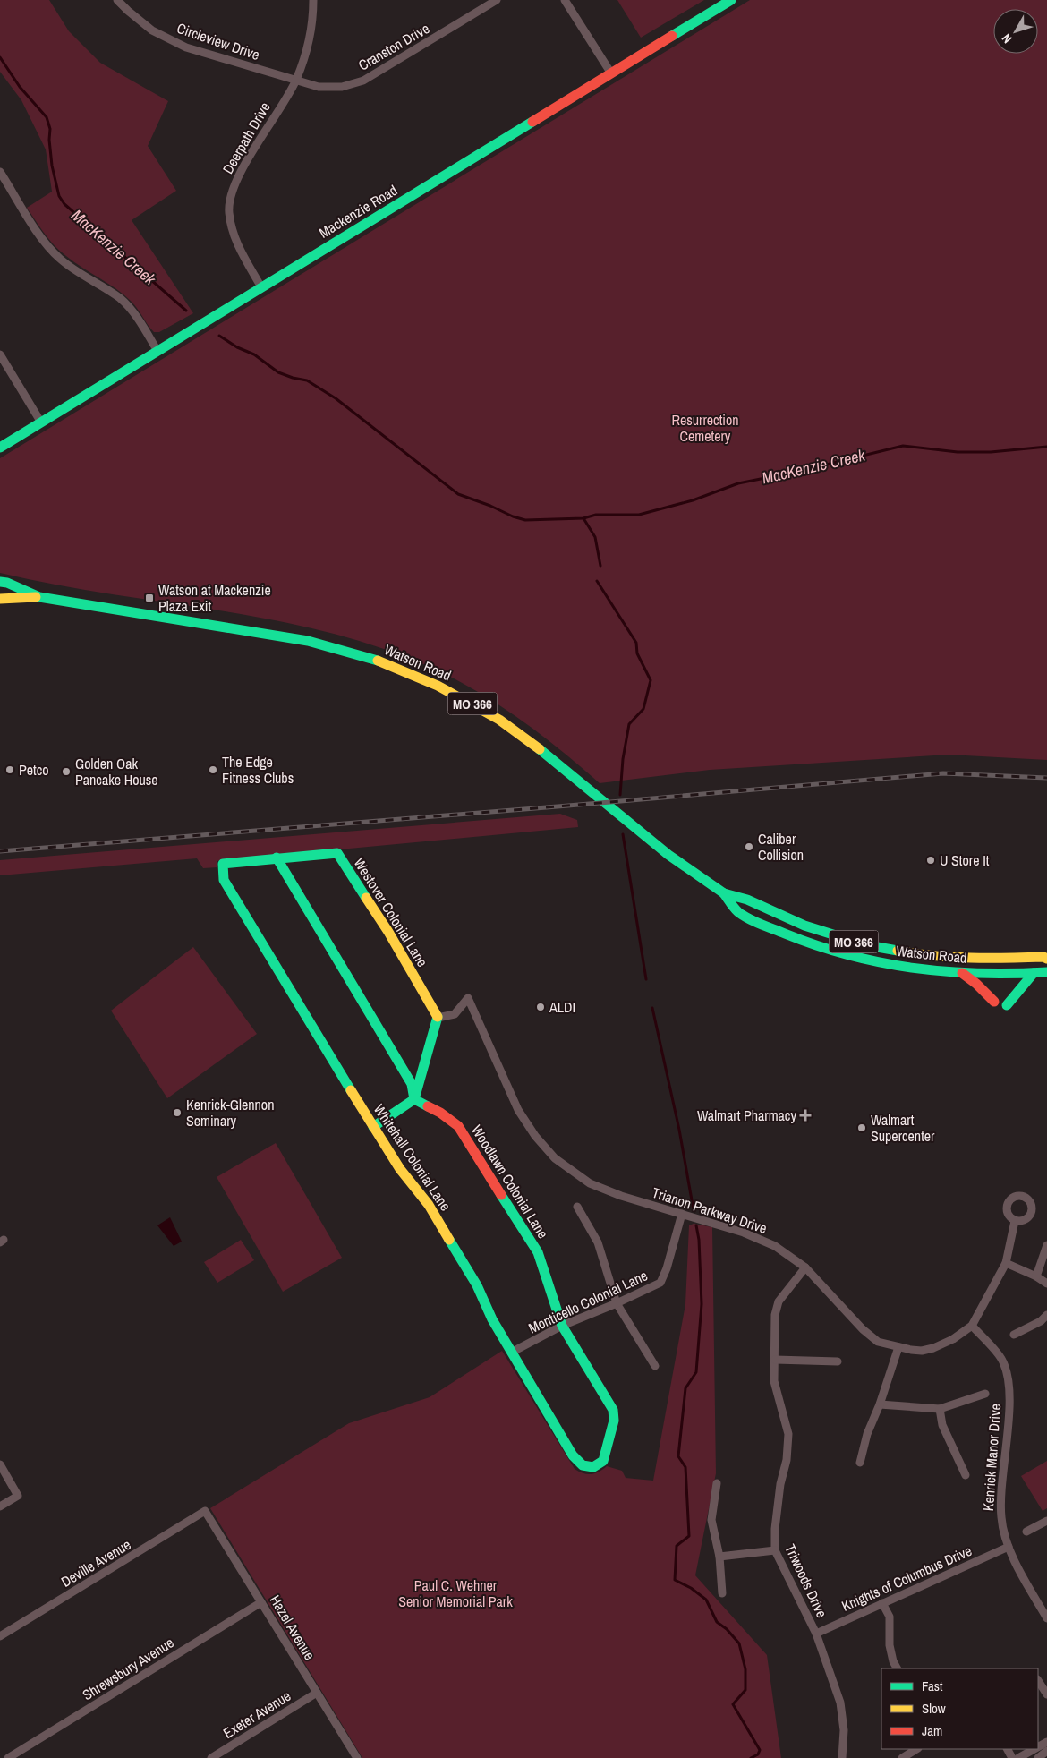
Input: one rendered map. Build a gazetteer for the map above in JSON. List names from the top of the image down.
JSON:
{
  "streets": {
    "main road": [
      "Mackenzie Road",
      "Watson Road",
      "MO 366",
      "Westover Colonial Lane",
      "Whitehall Colonial Lane",
      "Woodlawn Colonial Lane"
    ],
    "street": [
      "Circleview Drive",
      "Cranston Drive",
      "Deerpath Drive",
      "Trianon Parkway Drive",
      "Monticello Colonial Lane",
      "Kenrick Manor Drive",
      "Deville Avenue",
      "Knights of Columbus Drive",
      "Triwoods Drive",
      "Hazel Avenue",
      "Shrewsbury Avenue",
      "Exeter Avenue"
    ]
  },
  "crossings": [
    ["Circleview Drive", "Cranston Drive"],
    ["Circleview Drive", "Deerpath Drive"],
    ["Cranston Drive", "Deerpath Drive"],
    ["Deerpath Drive", "Mackenzie Road"],
    ["Westover Colonial Lane", "Whitehall Colonial Lane"],
    ["Westover Colonial Lane", "Trianon Parkway Drive"],
    ["Whitehall Colonial Lane", "Woodlawn Colonial Lane"],
    ["Whitehall Colonial Lane", "Monticello Colonial Lane"],
    ["Woodlawn Colonial Lane", "Monticello Colonial Lane"],
    ["Trianon Parkway Drive", "Monticello Colonial Lane"],
    ["Trianon Parkway Drive", "Kenrick Manor Drive"],
    ["Trianon Parkway Drive", "Triwoods Drive"],
    ["Kenrick Manor Drive", "Knights of Columbus Drive"],
    ["Deville Avenue", "Hazel Avenue"],
    ["Knights of Columbus Drive", "Triwoods Drive"],
    ["Hazel Avenue", "Shrewsbury Avenue"],
    ["Hazel Avenue", "Exeter Avenue"]
  ],
  "water": ["MacKenzie Creek"],
  "parks": ["Resurrection Cemetery", "Paul C. Wehner Senior Memorial Park"],
  "places": {
    "transit": ["Watson at Mackenzie Plaza Exit"],
    "other": [
      "Petco",
      "The Edge Fitness Clubs",
      "Golden Oak Pancake House",
      "Caliber Collision",
      "U Store It",
      "ALDI",
      "Kenrick-Glennon Seminary",
      "Walmart Supercenter"
    ],
    "health": ["Walmart Pharmacy"]
  },
  "legend": ["Fast", "Slow", "Jam"],
  "north": "bottom left"
}
